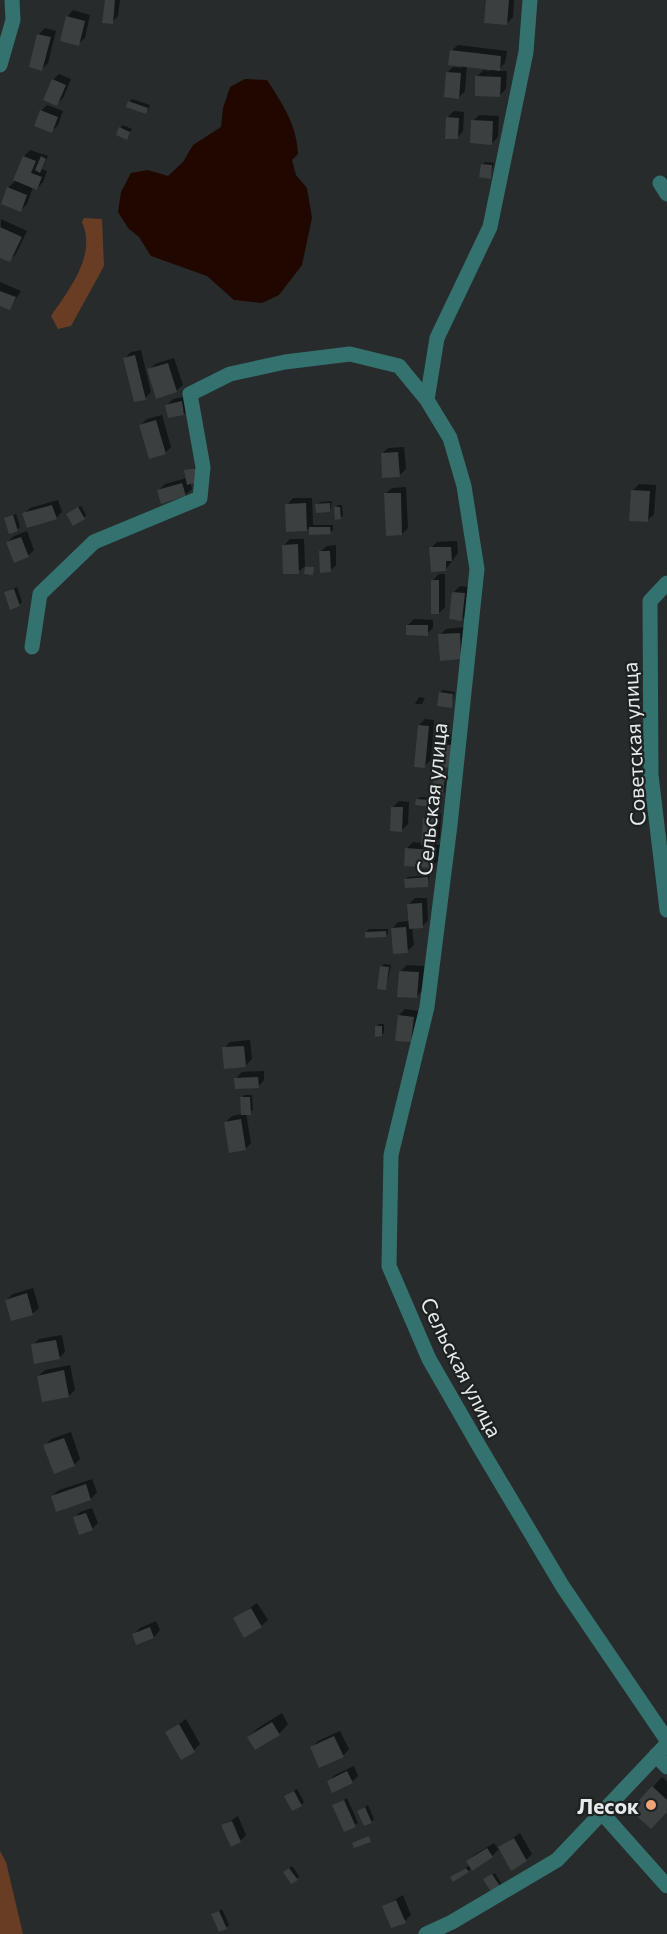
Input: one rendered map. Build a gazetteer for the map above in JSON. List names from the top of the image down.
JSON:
{
  "streets": {
    "street": ["Советская улица", "Сельская улица"]
  },
  "places": ["Лесок"]
}
